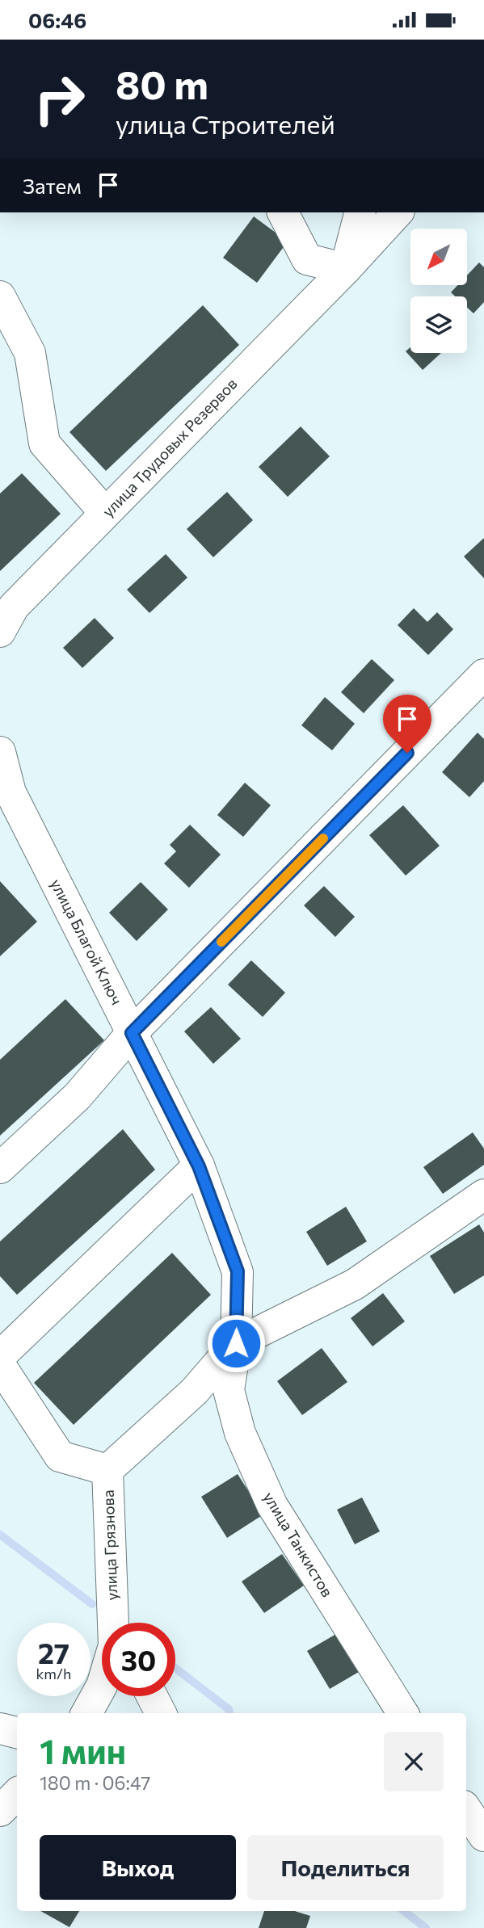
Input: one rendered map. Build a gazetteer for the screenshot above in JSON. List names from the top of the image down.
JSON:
{
  "streets": {
    "street": [
      "улица Трудовых Резервов",
      "улица Благой Ключ",
      "улица Танкистов",
      "улица Грязнова"
    ]
  },
  "crossings": [
    ["улица Благой Ключ", "улица Танкистов"]
  ],
  "north": "bottom left",
  "page": {
    "status": "06:46",
    "turn": ["80 m", "улица Строителей"],
    "then": "Затем",
    "speed": "27 km/h",
    "limit": "30",
    "heading": ["1 мин", "180 m · 06:47"],
    "buttons": ["Выход", "Поделиться"]
  }
}
